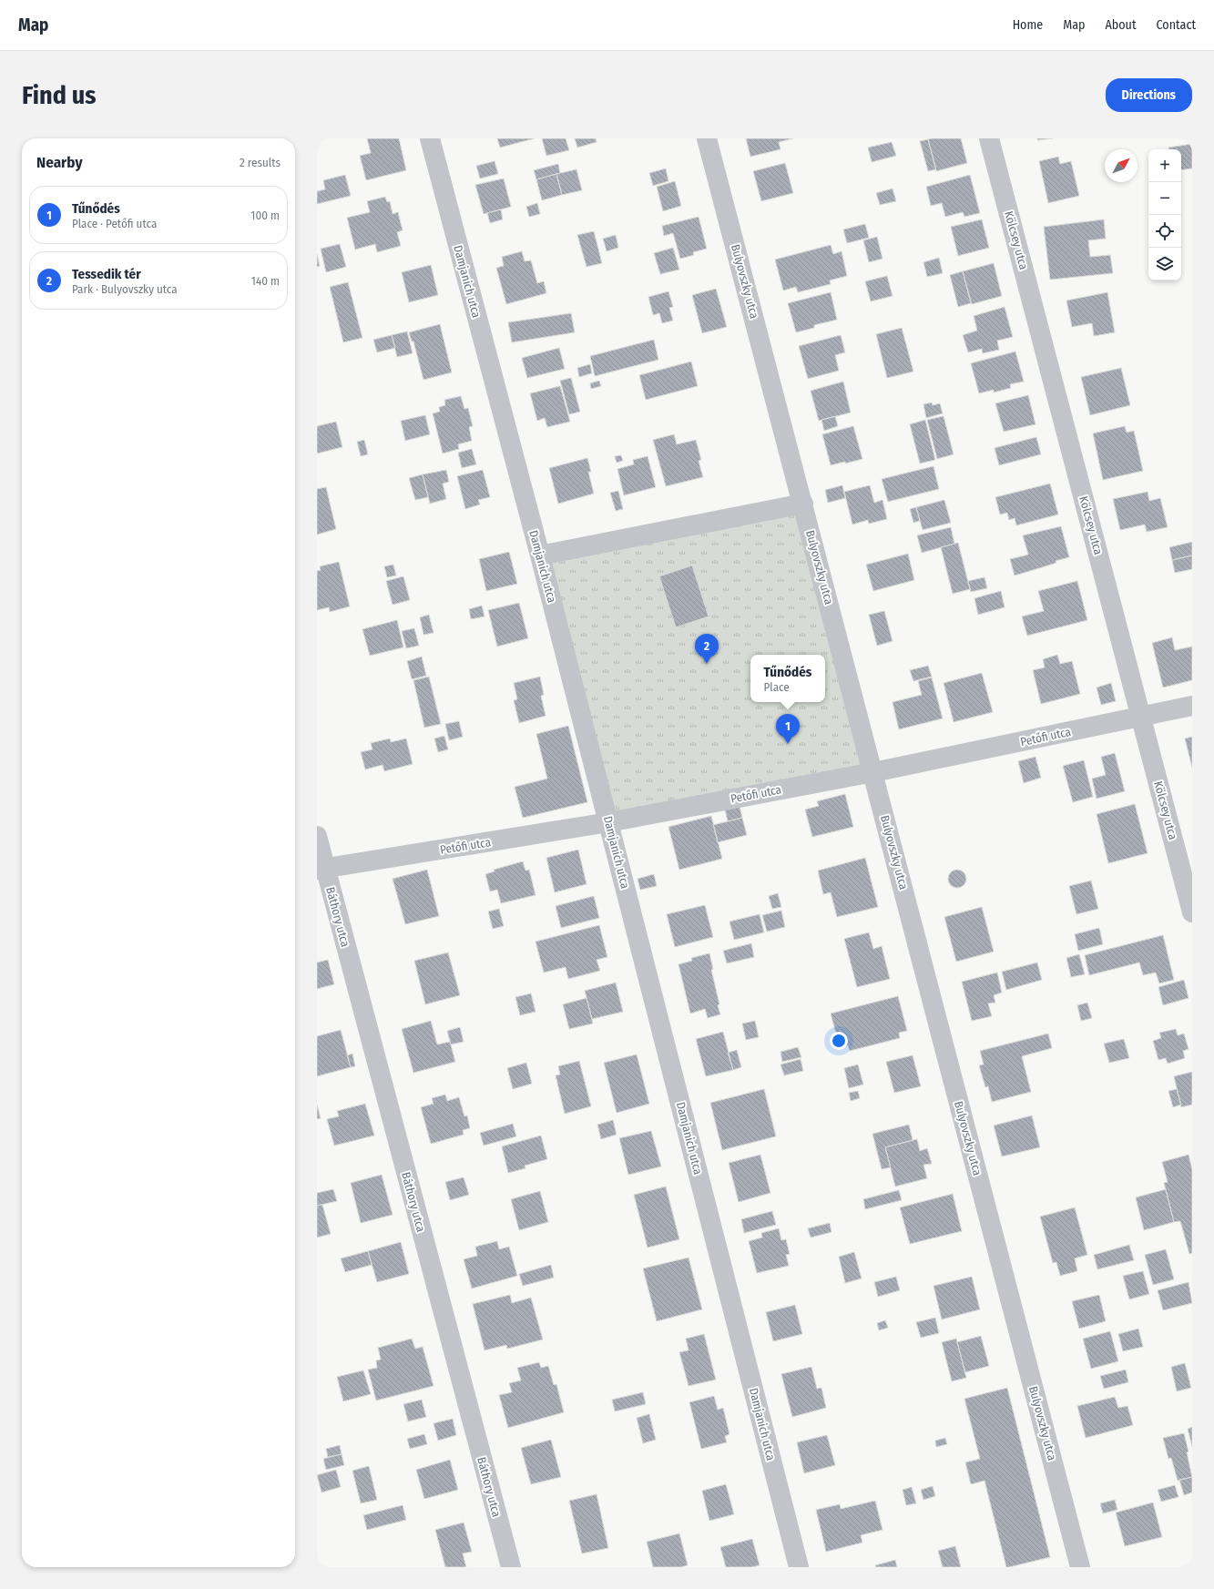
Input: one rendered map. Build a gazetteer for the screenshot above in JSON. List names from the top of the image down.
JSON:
{
  "streets": {
    "street": [
      "Kölcsey utca",
      "Damjanich utca",
      "Bulyovszky utca",
      "Petőfi utca",
      "Báthory utca"
    ]
  },
  "crossings": [
    ["Kölcsey utca", "Petőfi utca"],
    ["Damjanich utca", "Petőfi utca"],
    ["Bulyovszky utca", "Petőfi utca"],
    ["Petőfi utca", "Báthory utca"]
  ],
  "north": "top right",
  "page": {
    "header": "Map",
    "nav": [
      "Home",
      "Map",
      "About",
      "Contact"
    ],
    "buttons": "Directions",
    "title": "Find us",
    "heading": ["Nearby", "2 results"],
    "map_buttons": ["+", "−"],
    "list": [
      {
        "mark": "1",
        "name": "Tűnődés",
        "note": "Place · Petőfi utca",
        "value": "100 m"
      },
      {
        "mark": "2",
        "name": "Tessedik tér",
        "note": "Park · Bulyovszky utca",
        "value": "140 m"
      }
    ],
    "pins": ["2", "1"],
    "popup": ["Tűnődés", "Place"]
  }
}
